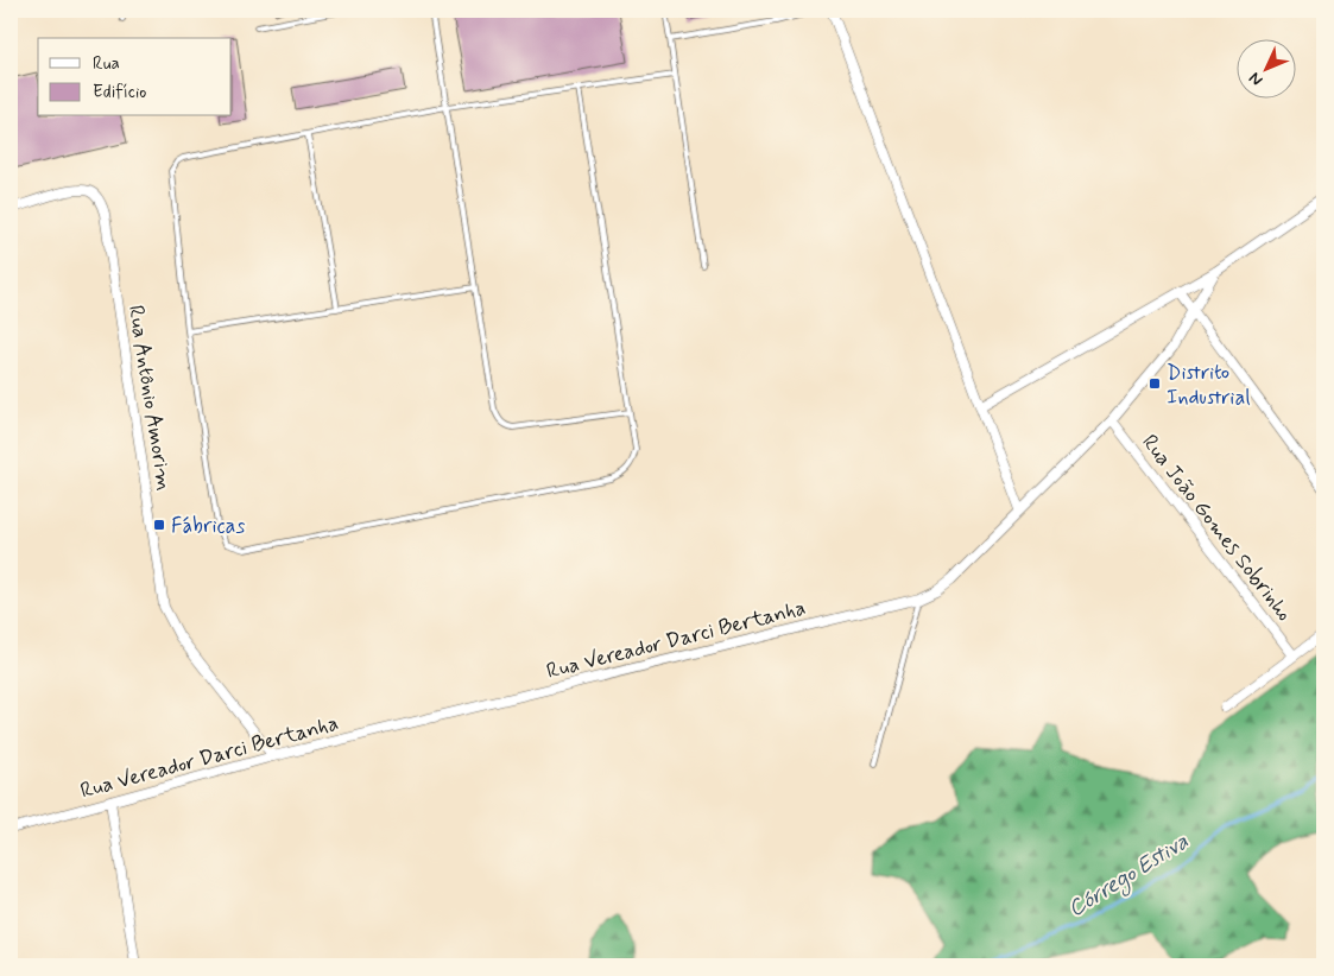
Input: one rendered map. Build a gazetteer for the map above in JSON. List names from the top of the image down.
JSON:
{
  "streets": {
    "street": ["Rua Antônio Amorim", "Rua João Gomes Sobrinho", "Rua Vereador Darci Bertanha"]
  },
  "crossings": [
    ["Rua Antônio Amorim", "Rua Vereador Darci Bertanha"],
    ["Rua João Gomes Sobrinho", "Rua Vereador Darci Bertanha"]
  ],
  "water": ["Córrego Estiva"],
  "places": {
    "transit": ["Distrito Industrial", "Fábricas"]
  },
  "legend": ["Rua", "Edifício"],
  "north": "bottom left"
}
